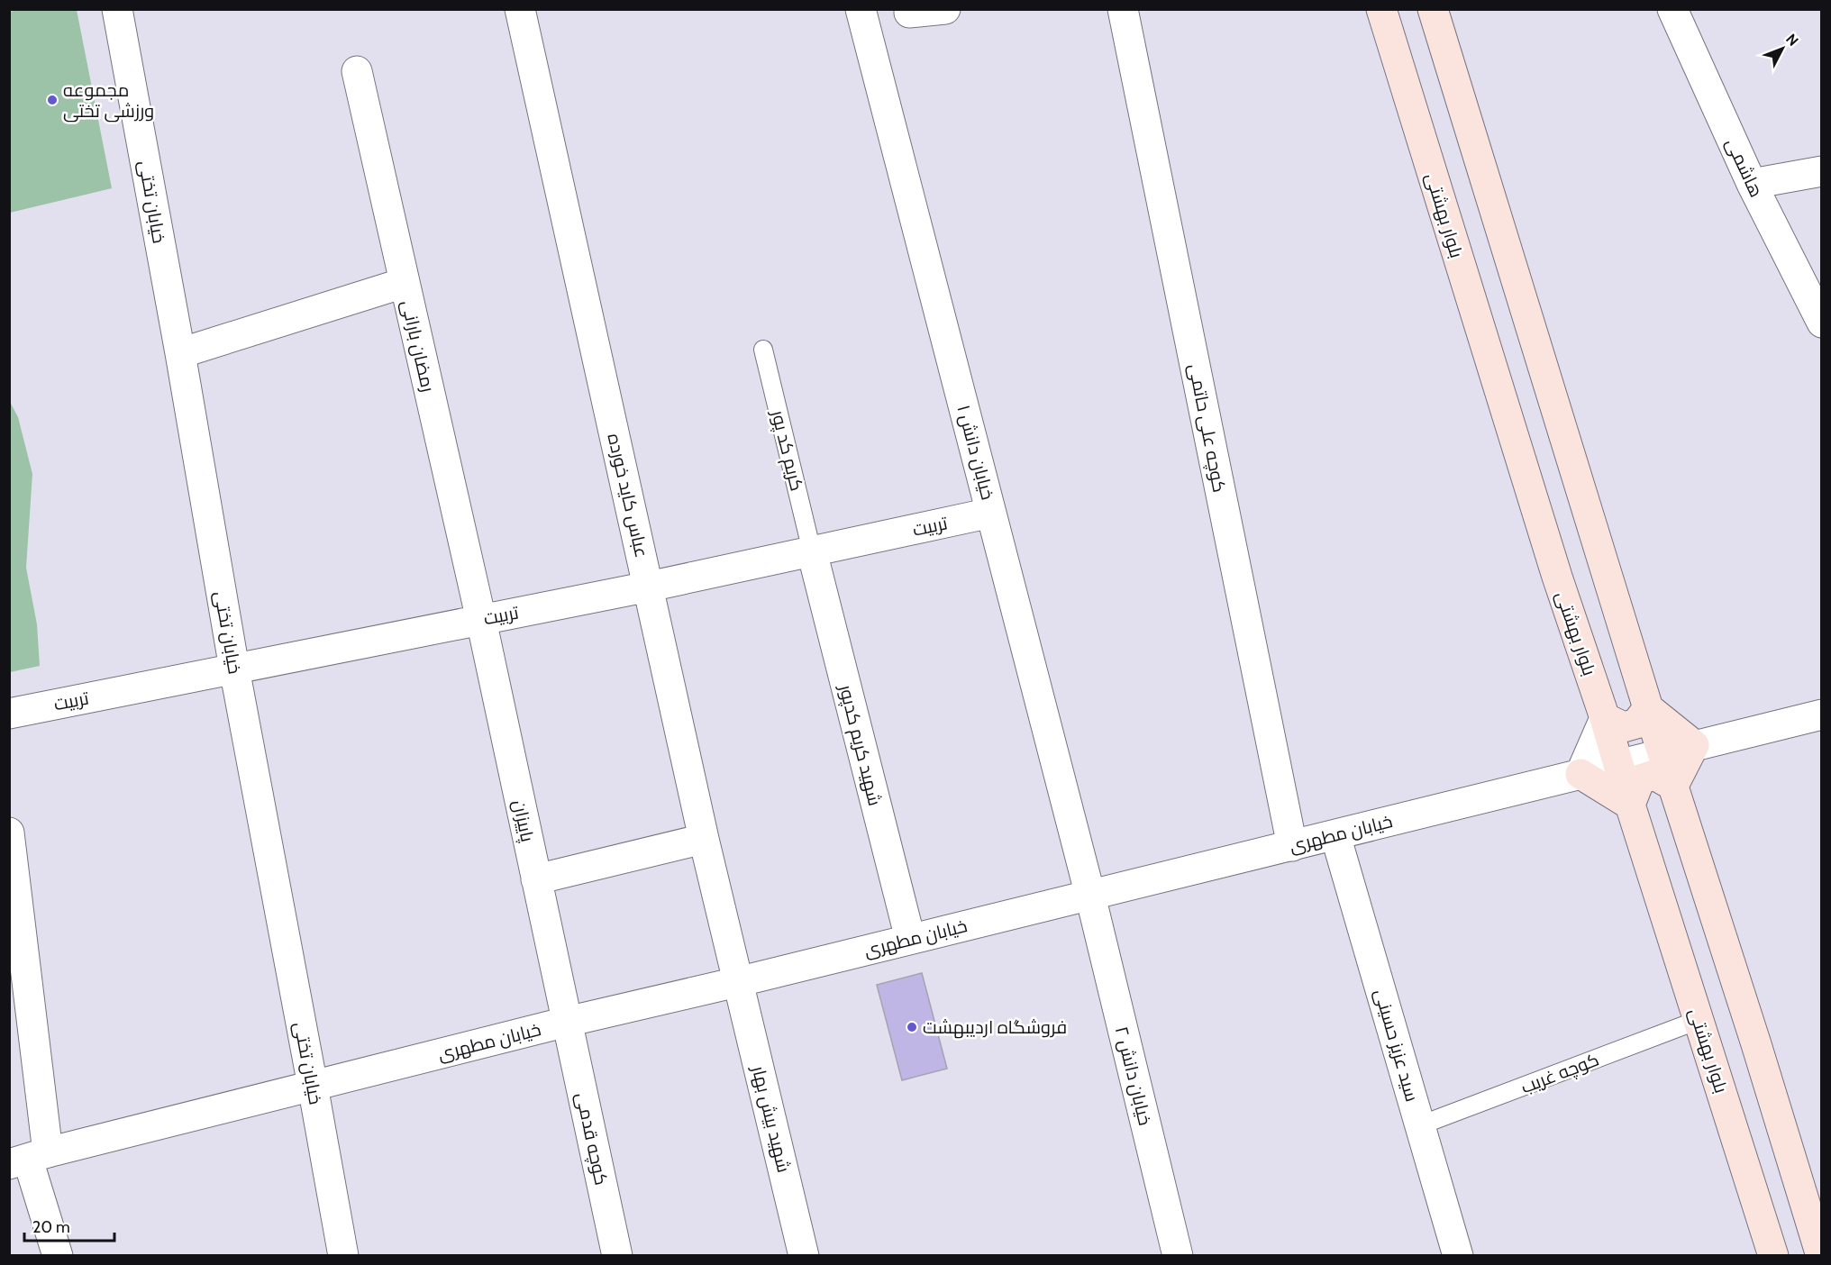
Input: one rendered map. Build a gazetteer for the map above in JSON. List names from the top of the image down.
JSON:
{
  "streets": {
    "main road": ["بلوار بهشتی"],
    "street": [
      "هاشمی",
      "خیابان تختی",
      "رمضان بارانی",
      "کوچه علی حاتمی",
      "خیابان دانش ۱",
      "عباس کاید خورده",
      "تربیت",
      "شهید کریم کدپور",
      "پاییزان",
      "خیابان مطهری",
      "سید عزیز حسینی",
      "خیابان دانش ۲",
      "شهید بیش بهار",
      "کوچه قدمی"
    ],
    "lane": ["کریم کد پور", "کوچه غریب"]
  },
  "crossings": [
    ["خیابان تختی", "تربیت"],
    ["خیابان تختی", "خیابان مطهری"],
    ["بلوار بهشتی", "خیابان مطهری"],
    ["بلوار بهشتی", "کوچه غریب"],
    ["رمضان بارانی", "تربیت"],
    ["رمضان بارانی", "پاییزان"],
    ["کوچه علی حاتمی", "خیابان مطهری"],
    ["کریم کد پور", "تربیت"],
    ["کریم کد پور", "شهید کریم کدپور"],
    ["خیابان دانش ۱", "تربیت"],
    ["خیابان دانش ۱", "خیابان مطهری"],
    ["خیابان دانش ۱", "خیابان دانش ۲"],
    ["عباس کاید خورده", "تربیت"],
    ["عباس کاید خورده", "خیابان مطهری"],
    ["عباس کاید خورده", "شهید بیش بهار"],
    ["تربیت", "شهید کریم کدپور"],
    ["تربیت", "پاییزان"],
    ["شهید کریم کدپور", "خیابان مطهری"],
    ["پاییزان", "خیابان مطهری"],
    ["پاییزان", "کوچه قدمی"],
    ["خیابان مطهری", "سید عزیز حسینی"],
    ["خیابان مطهری", "خیابان دانش ۲"],
    ["خیابان مطهری", "شهید بیش بهار"],
    ["خیابان مطهری", "کوچه قدمی"],
    ["سید عزیز حسینی", "کوچه غریب"]
  ],
  "places": ["مجموعه ورزشی تختی", "فروشگاه اردیبهشت"],
  "scale_bar": "20 m",
  "north": "top right"
}
